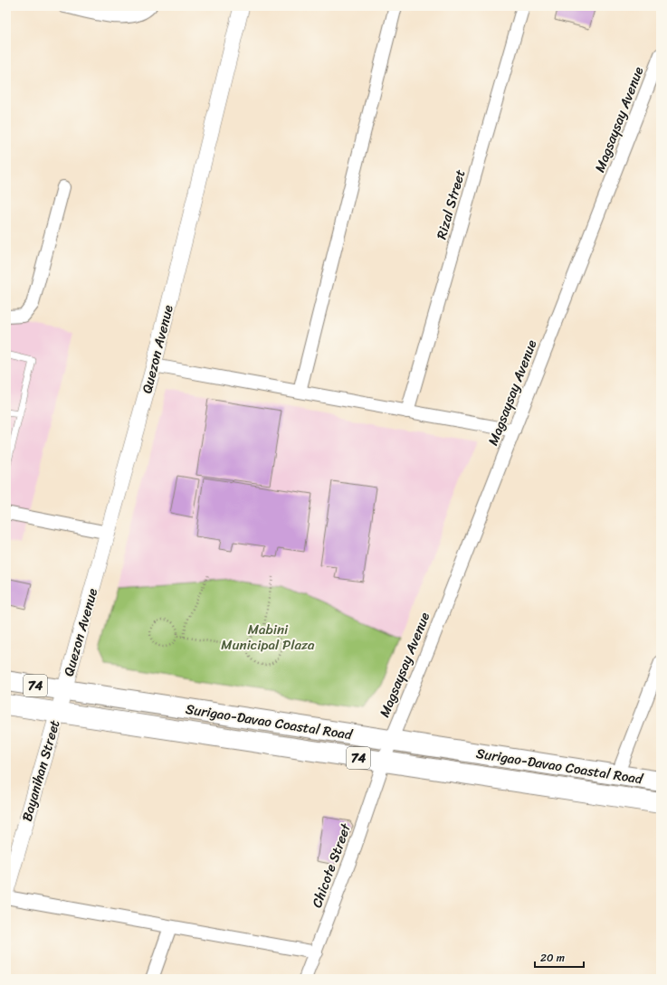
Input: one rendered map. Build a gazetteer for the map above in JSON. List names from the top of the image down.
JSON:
{
  "streets": {
    "highway": ["74", "Surigao-Davao Coastal Road"],
    "street": [
      "Magsaysay Avenue",
      "Rizal Street",
      "Quezon Avenue",
      "Bayanihan Street",
      "Chicote Street"
    ]
  },
  "crossings": [
    ["Magsaysay Avenue", "Surigao-Davao Coastal Road"],
    ["Magsaysay Avenue", "Chicote Street"],
    ["Quezon Avenue", "Surigao-Davao Coastal Road"],
    ["Quezon Avenue", "Bayanihan Street"],
    ["Surigao-Davao Coastal Road", "Bayanihan Street"],
    ["Surigao-Davao Coastal Road", "Chicote Street"]
  ],
  "parks": ["Mabini Municipal Plaza"],
  "scale_bar": "20 m"
}
